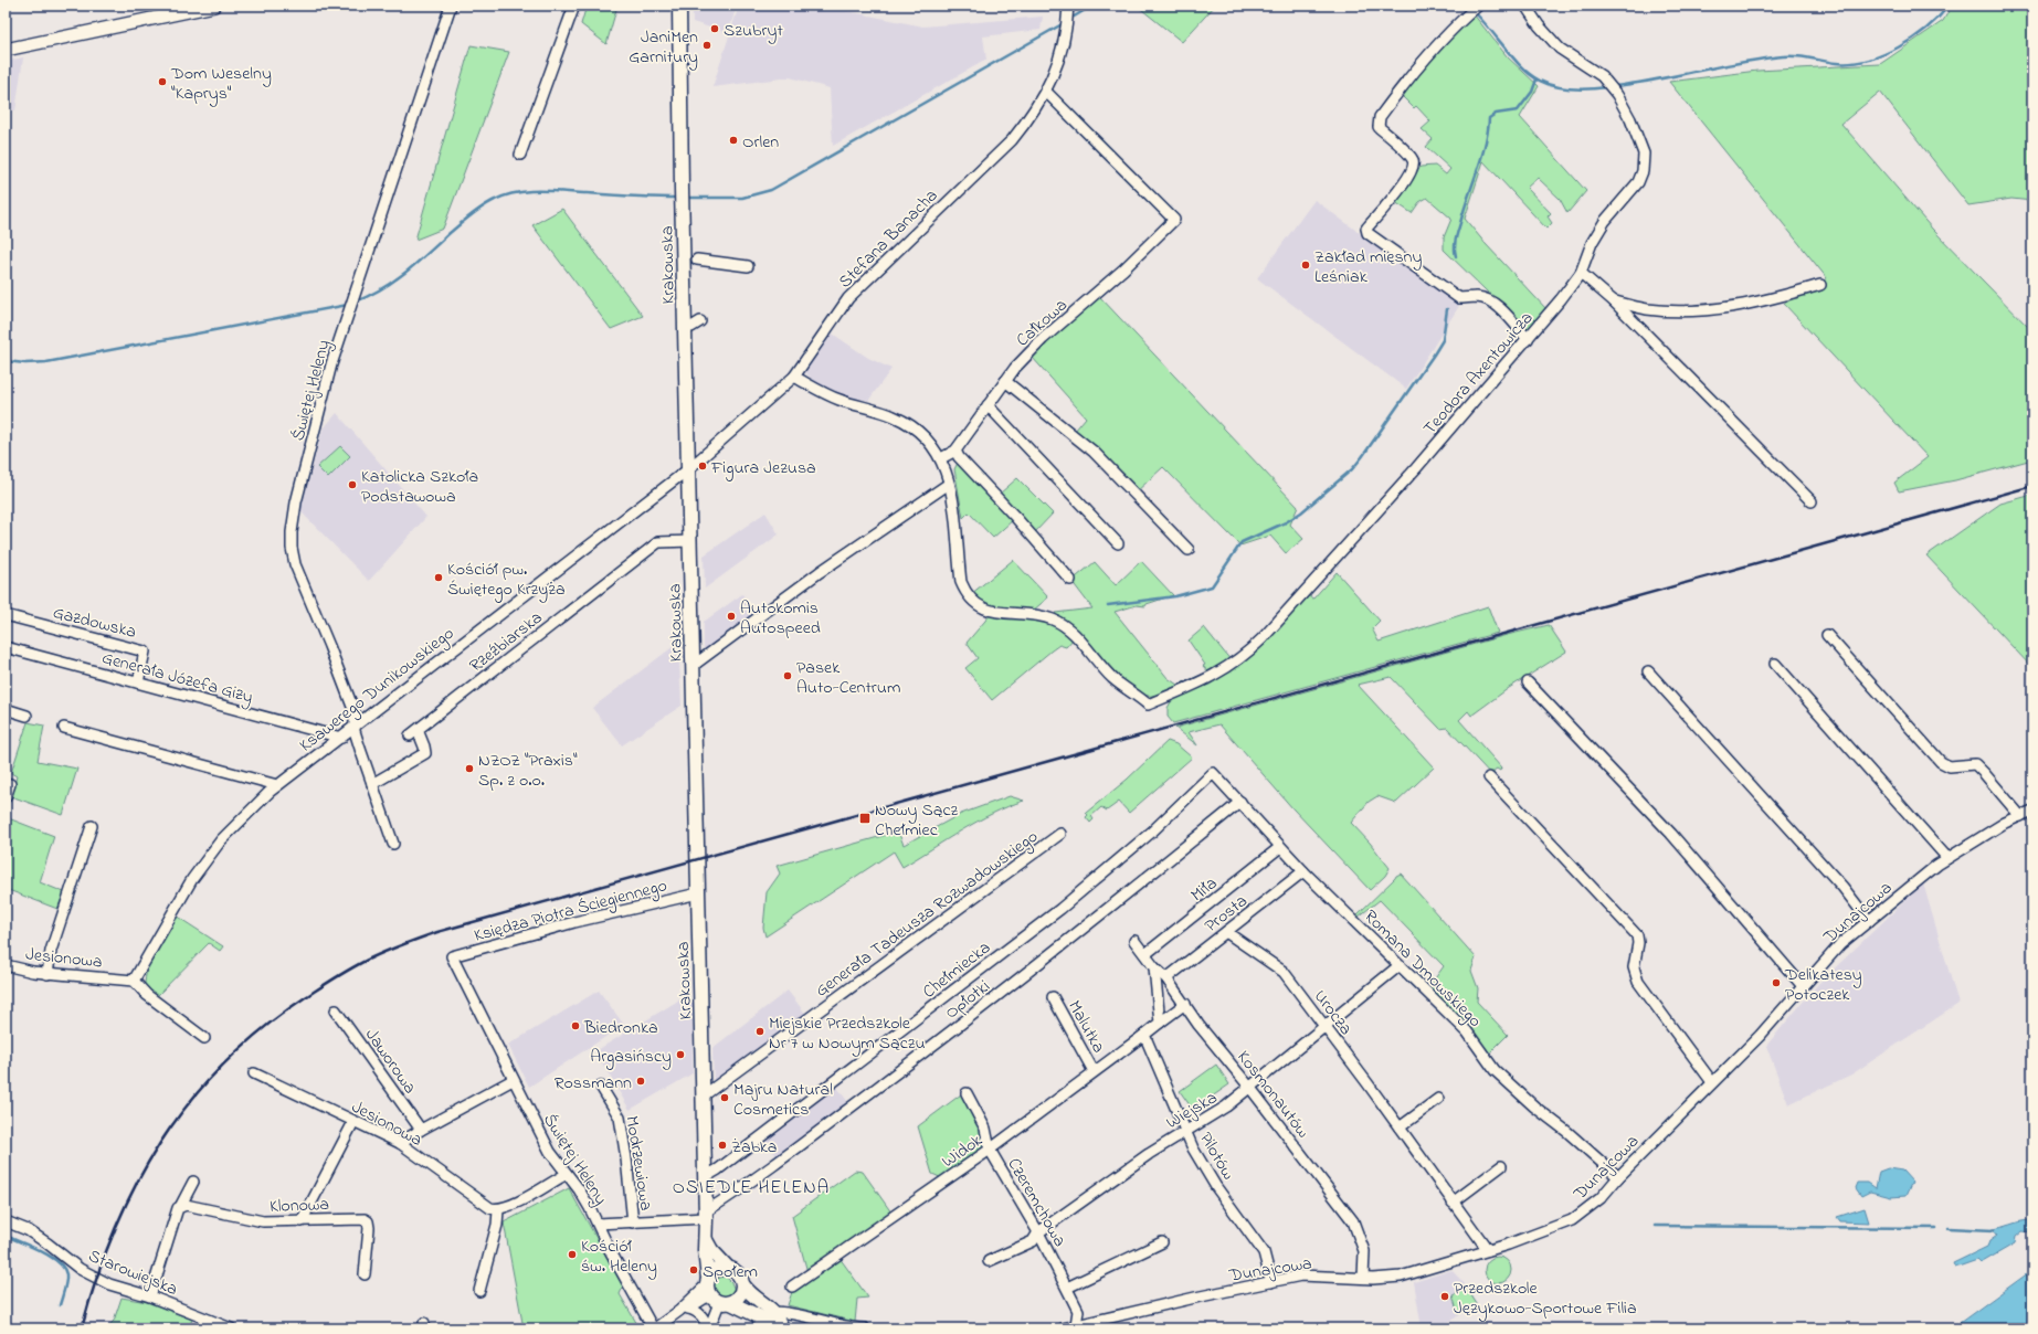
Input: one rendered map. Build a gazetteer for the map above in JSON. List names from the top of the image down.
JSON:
{
  "streets": {
    "main road": ["Krakowska"],
    "street": [
      "Stefana Banacha",
      "Całkowa",
      "Teodora Axentowicza",
      "Świętej Heleny",
      "Gazdowska",
      "Rzeźbiarska",
      "Generała Józefa Gizy",
      "Ksawerego Dunikowskiego",
      "Miła",
      "Księdza Piotra Ściegiennego",
      "Dunajcowa",
      "Generała Tadeusza Rozwadowskiego",
      "Prosta",
      "Jesionowa",
      "Romana Dmowskiego",
      "Chełmiecka",
      "Opłotki",
      "Urocza",
      "Malutka",
      "Jaworowa",
      "Kosmonautów",
      "Wiejska",
      "Widok",
      "Pilotów",
      "Modrzewiowa",
      "Czeremchowa",
      "Klonowa",
      "Starowiejska"
    ]
  },
  "crossings": [
    ["Stefana Banacha", "Krakowska"],
    ["Stefana Banacha", "Całkowa"],
    ["Stefana Banacha", "Ksawerego Dunikowskiego"],
    ["Krakowska", "Rzeźbiarska"],
    ["Krakowska", "Ksawerego Dunikowskiego"],
    ["Krakowska", "Księdza Piotra Ściegiennego"],
    ["Krakowska", "Generała Tadeusza Rozwadowskiego"],
    ["Krakowska", "Chełmiecka"],
    ["Krakowska", "Opłotki"],
    ["Świętej Heleny", "Rzeźbiarska"],
    ["Świętej Heleny", "Ksawerego Dunikowskiego"],
    ["Świętej Heleny", "Księdza Piotra Ściegiennego"],
    ["Gazdowska", "Generała Józefa Gizy"],
    ["Generała Józefa Gizy", "Ksawerego Dunikowskiego"],
    ["Ksawerego Dunikowskiego", "Jesionowa"],
    ["Miła", "Romana Dmowskiego"],
    ["Miła", "Kosmonautów"],
    ["Dunajcowa", "Romana Dmowskiego"],
    ["Dunajcowa", "Urocza"],
    ["Dunajcowa", "Kosmonautów"],
    ["Dunajcowa", "Pilotów"],
    ["Dunajcowa", "Czeremchowa"],
    ["Prosta", "Romana Dmowskiego"],
    ["Prosta", "Urocza"],
    ["Prosta", "Kosmonautów"],
    ["Romana Dmowskiego", "Chełmiecka"],
    ["Romana Dmowskiego", "Opłotki"],
    ["Romana Dmowskiego", "Wiejska"],
    ["Urocza", "Wiejska"],
    ["Malutka", "Widok"],
    ["Kosmonautów", "Wiejska"],
    ["Wiejska", "Pilotów"],
    ["Wiejska", "Czeremchowa"],
    ["Widok", "Pilotów"],
    ["Widok", "Czeremchowa"]
  ],
  "districts": ["OSIEDLE HELENA"],
  "places": {
    "other": [
      "Szubryt",
      "JaniMen Garnitury",
      "Dom Weselny \"Kaprys\"",
      "Orlen",
      "Zakład mięsny Leśniak",
      "Figura Jezusa",
      "Katolicka Szkoła Podstawowa",
      "Kościół pw. Świętego Krzyża",
      "Autokomis Autospeed",
      "Pasek Auto-Centrum",
      "NZOZ \"Praxis\" Sp. z o.o.",
      "Delikatesy Potoczek",
      "Biedronka",
      "Miejskie Przedszkole Nr 7 w Nowym Sączu",
      "Argasińscy",
      "Rossmann",
      "Majru Natural Cosmetics",
      "Żabka",
      "Kościół św. Heleny",
      "Społem",
      "Przedszkole Językowo-Sportowe Filia"
    ],
    "transit": ["Nowy Sącz Chełmiec"]
  }
}
